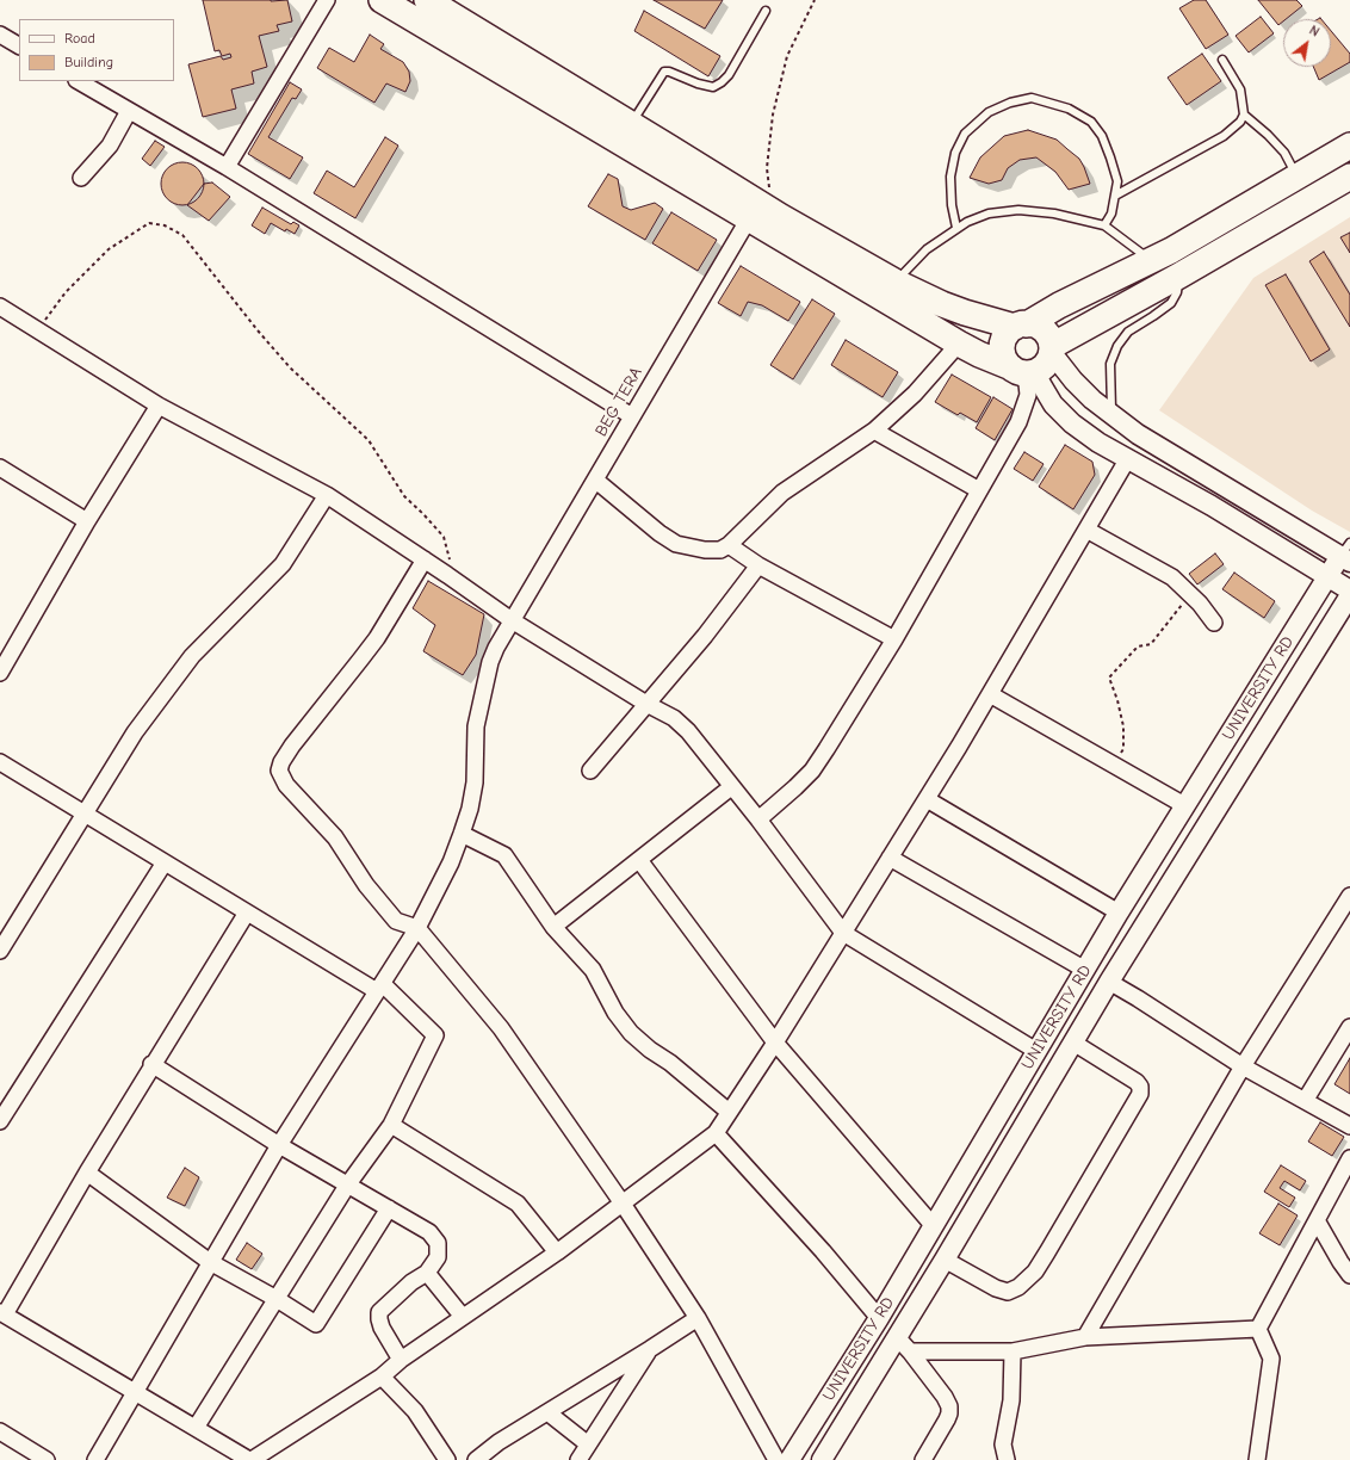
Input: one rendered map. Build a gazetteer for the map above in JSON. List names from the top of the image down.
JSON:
{
  "streets": {
    "street": ["BEG TERA", "UNIVERSITY RD"]
  },
  "legend": ["Road", "Building"],
  "north": "top right"
}
